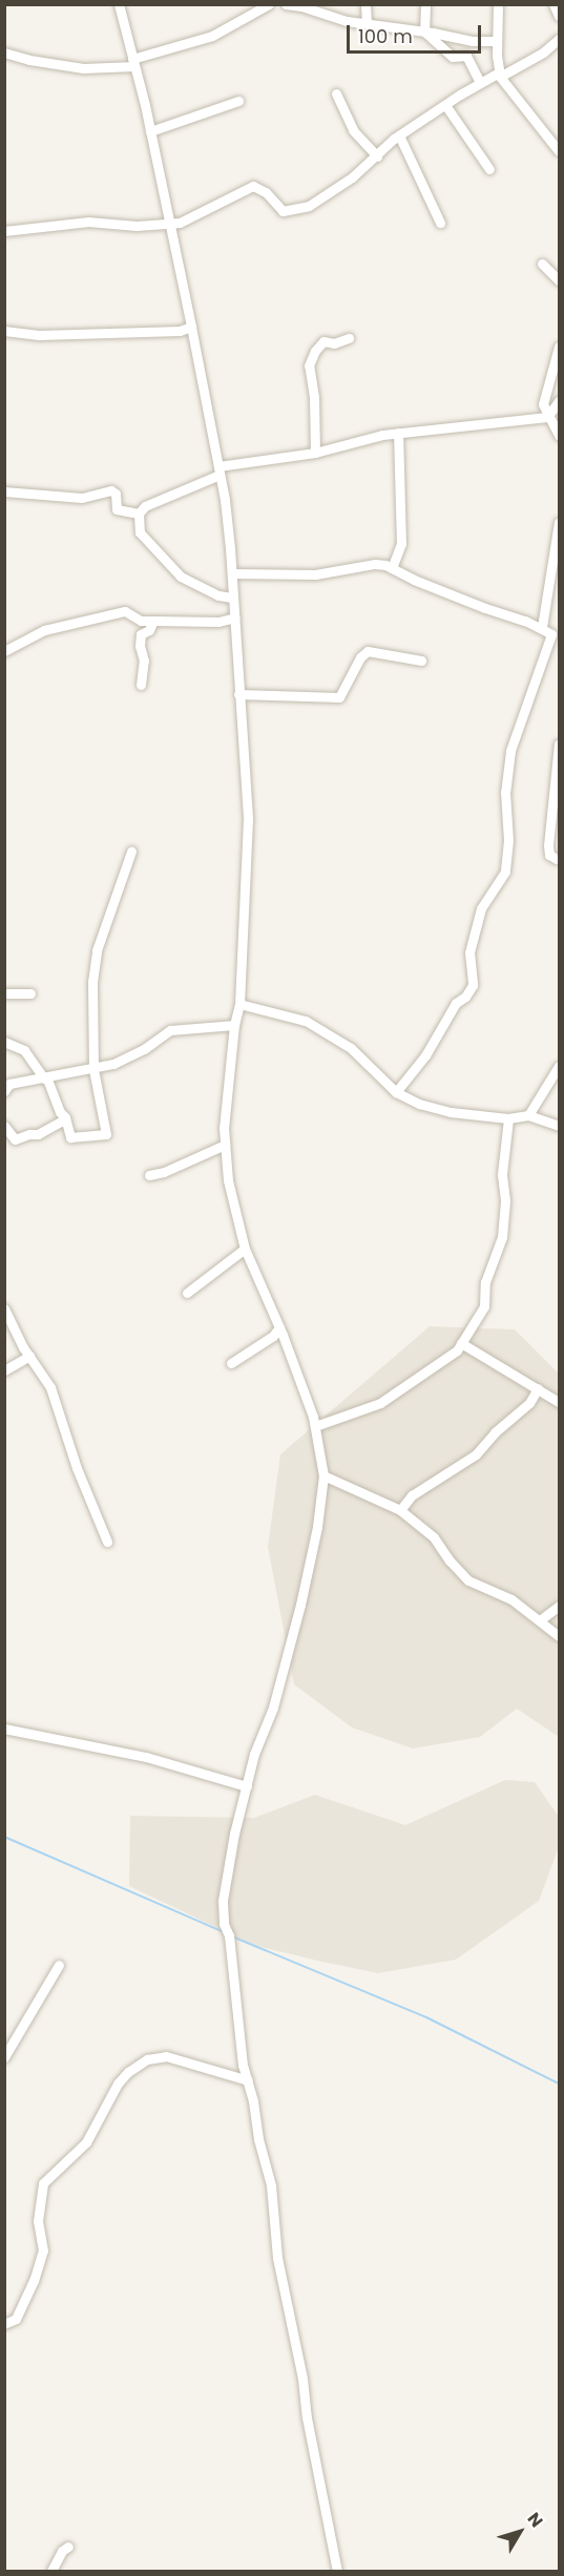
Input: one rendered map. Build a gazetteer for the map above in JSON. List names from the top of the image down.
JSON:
{
  "scale_bar": "100 m",
  "north": "top right"
}
